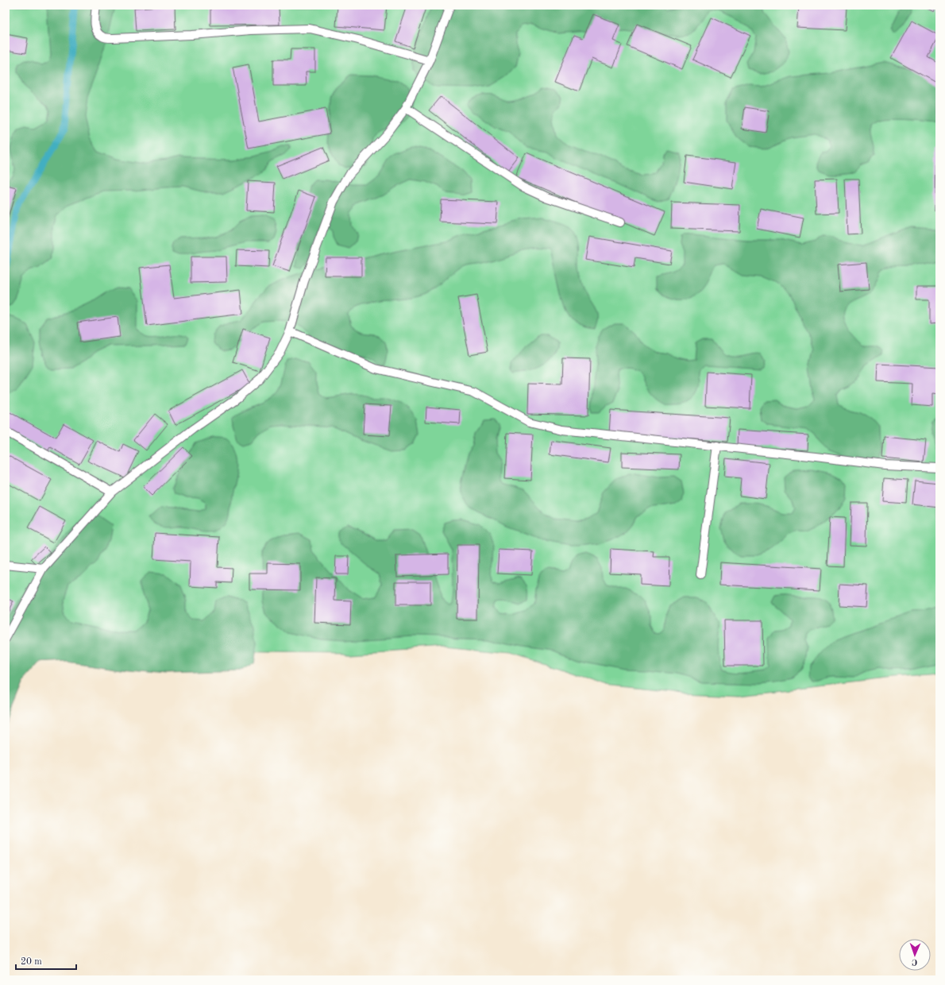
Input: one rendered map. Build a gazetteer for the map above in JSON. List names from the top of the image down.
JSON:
{
  "scale_bar": "20 m",
  "north": "bottom"
}
